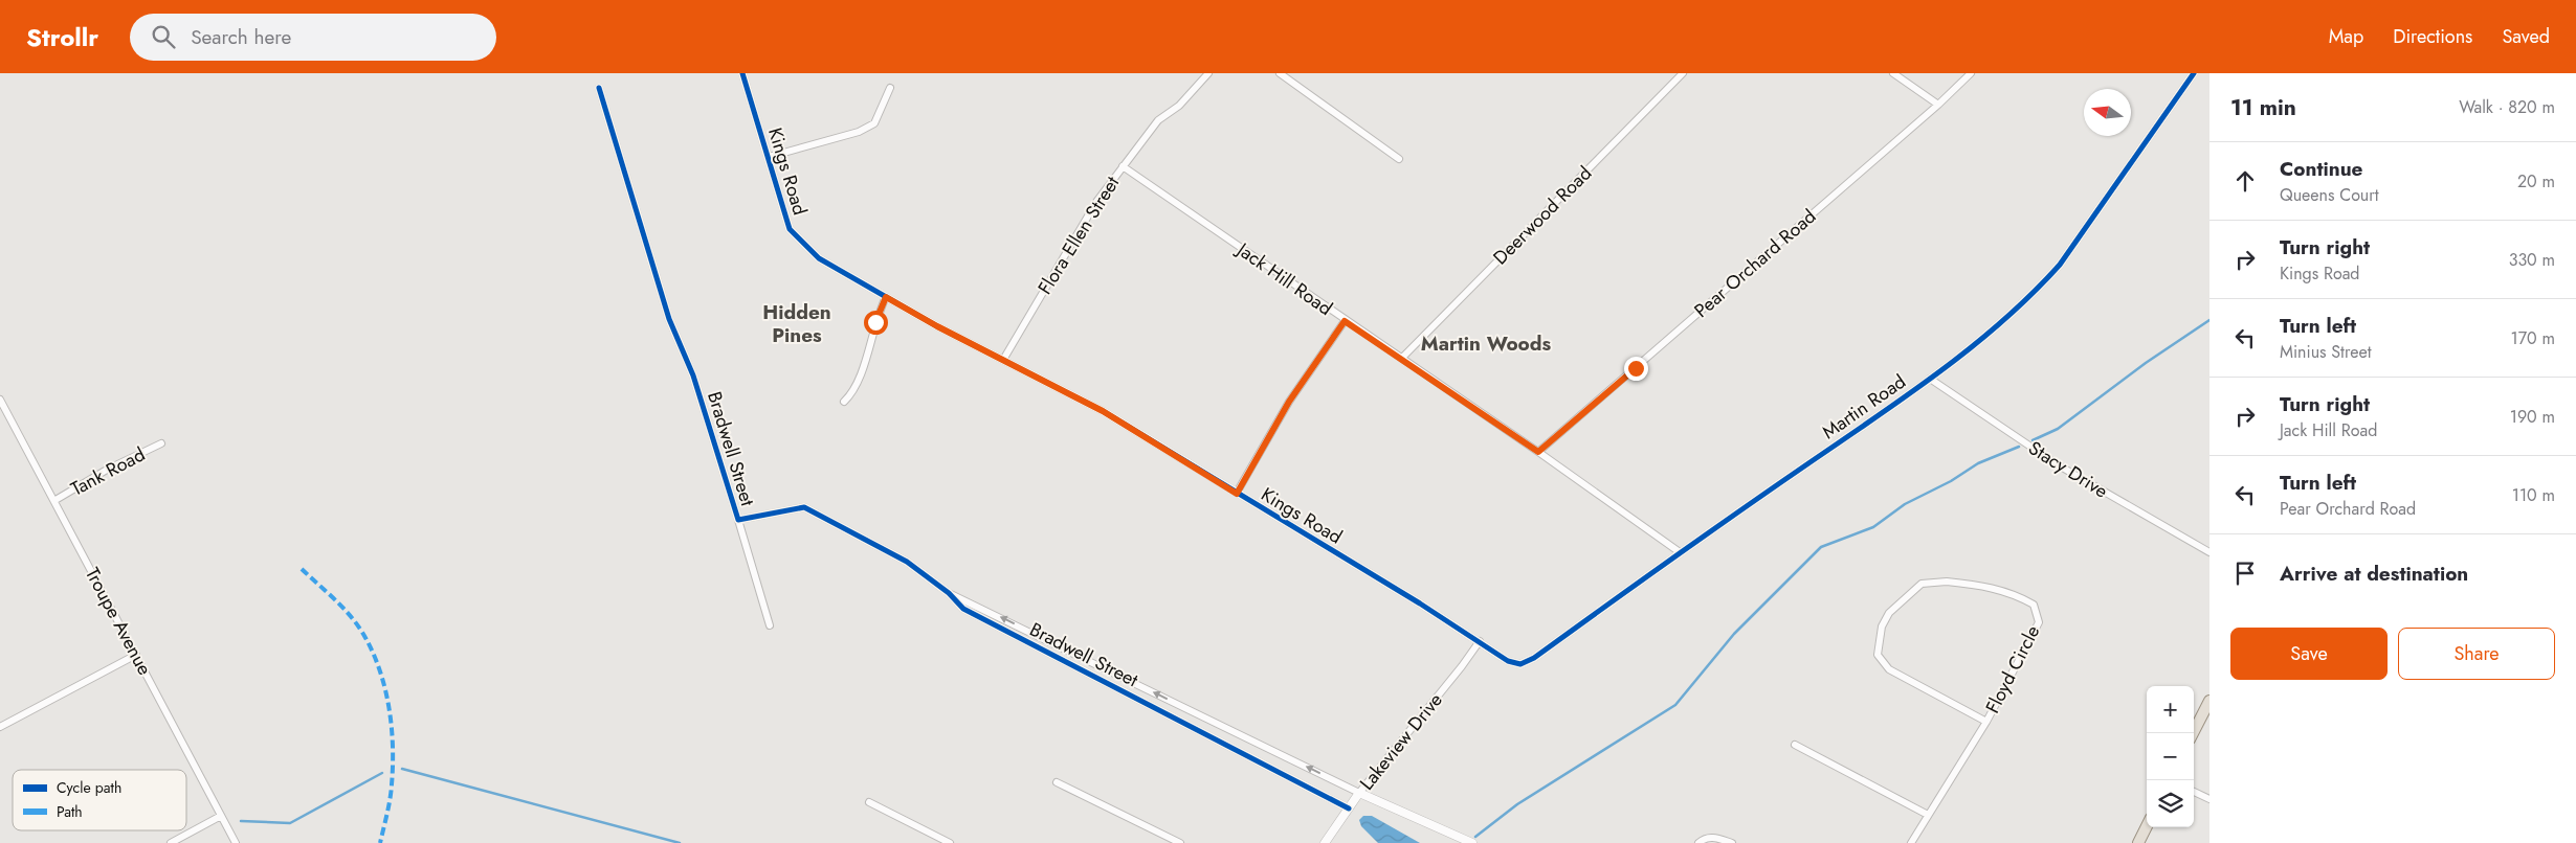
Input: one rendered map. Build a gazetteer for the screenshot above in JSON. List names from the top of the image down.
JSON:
{
  "streets": {
    "street": [
      "Kings Road",
      "Deerwood Road",
      "Flora Ellen Street",
      "Pear Orchard Road",
      "Jack Hill Road",
      "Martin Road",
      "Bradwell Street",
      "Stacy Drive",
      "Tank Road",
      "Troupe Avenue",
      "Floyd Circle",
      "Lakeview Drive"
    ]
  },
  "crossings": [
    ["Kings Road", "Flora Ellen Street"],
    ["Kings Road", "Martin Road"],
    ["Kings Road", "Lakeview Drive"],
    ["Deerwood Road", "Jack Hill Road"],
    ["Flora Ellen Street", "Jack Hill Road"],
    ["Pear Orchard Road", "Jack Hill Road"],
    ["Jack Hill Road", "Martin Road"],
    ["Martin Road", "Stacy Drive"],
    ["Martin Road", "Lakeview Drive"],
    ["Bradwell Street", "Lakeview Drive"],
    ["Tank Road", "Troupe Avenue"]
  ],
  "districts": ["Hidden Pines", "Martin Woods"],
  "legend": ["Cycle path", "Path"],
  "north": "left",
  "page": {
    "header": "Strollr",
    "search": "Search here",
    "nav": ["Map", "Directions", "Saved"],
    "heading": ["11 min", "Walk · 820 m"],
    "list": [
      ["Continue", "Queens Court", "20 m"],
      ["Turn right", "Kings Road", "330 m"],
      ["Turn left", "Minius Street", "170 m"],
      ["Turn right", "Jack Hill Road", "190 m"],
      ["Turn left", "Pear Orchard Road", "110 m"],
      "Arrive at destination"
    ],
    "buttons": ["Save", "Share"],
    "map_buttons": ["+", "−"]
  }
}
